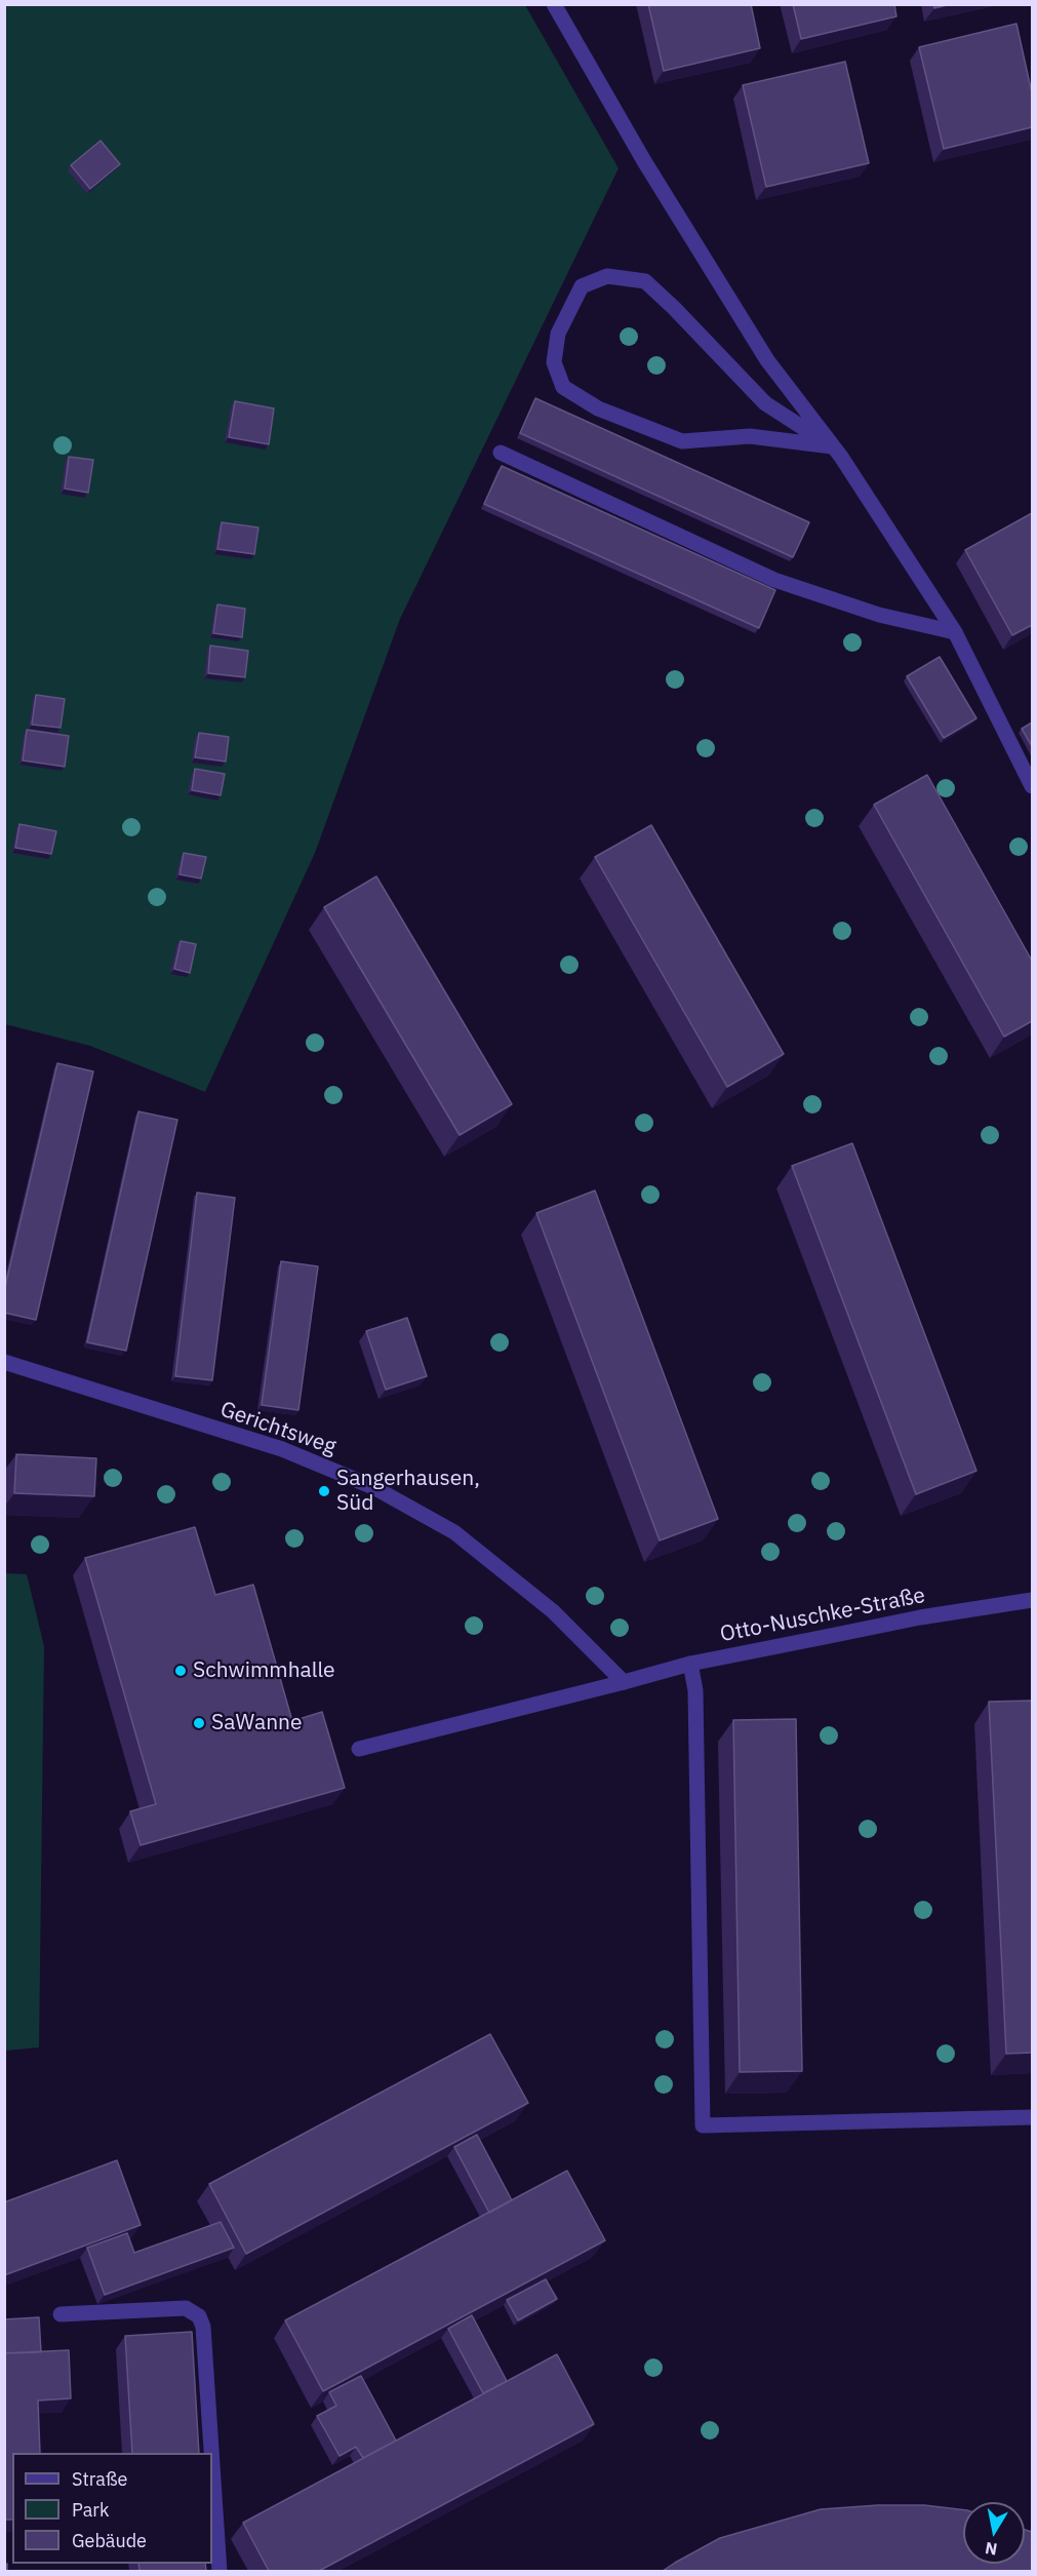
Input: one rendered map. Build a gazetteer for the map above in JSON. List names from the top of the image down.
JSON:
{
  "streets": {
    "street": ["Gerichtsweg", "Otto-Nuschke-Straße"]
  },
  "crossings": [
    ["Gerichtsweg", "Otto-Nuschke-Straße"]
  ],
  "places": ["Sangerhausen, Süd", "Schwimmhalle", "SaWanne"],
  "legend": ["Straße", "Park", "Gebäude"],
  "north": "bottom"
}
